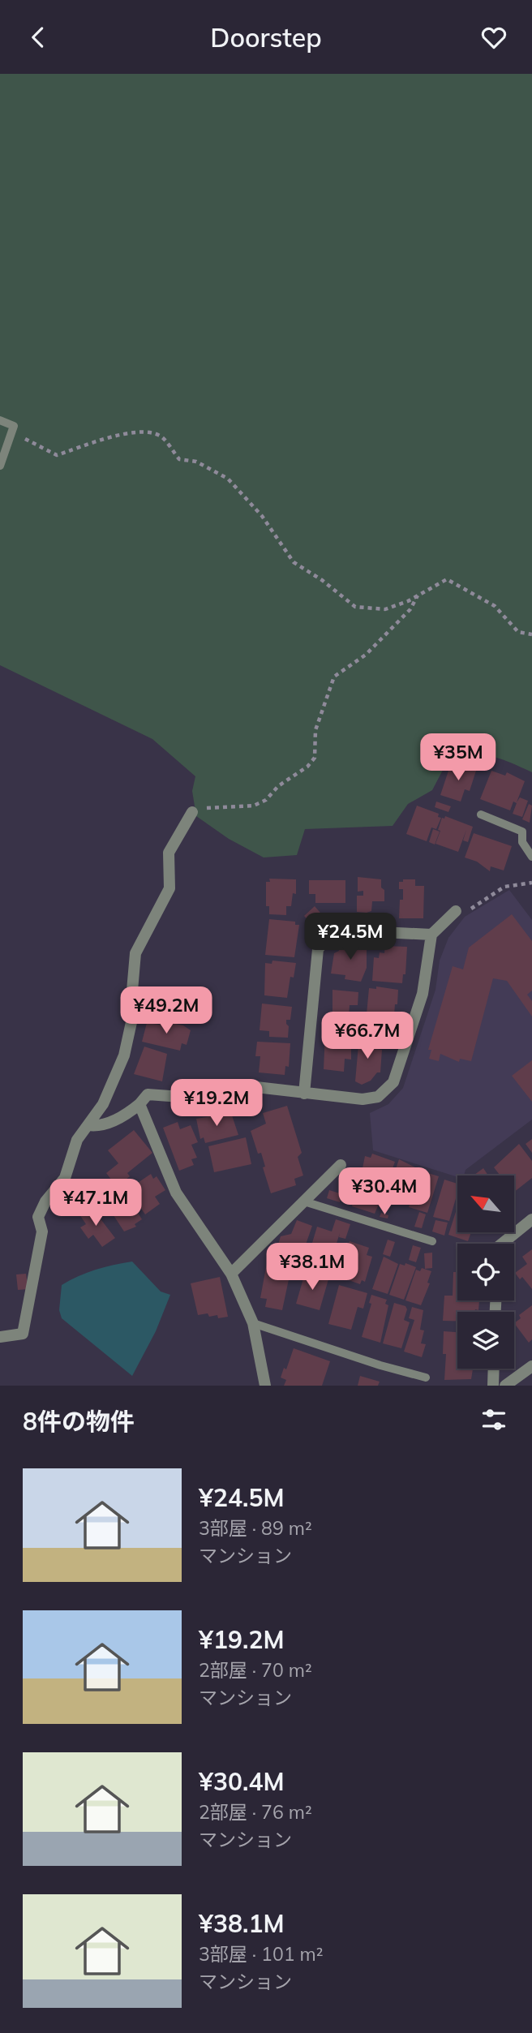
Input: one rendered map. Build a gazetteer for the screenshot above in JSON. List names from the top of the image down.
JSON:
{
  "north": "top left",
  "page": {
    "header": "Doorstep",
    "price": [
      "¥35M",
      "¥24.5M",
      "¥49.2M",
      "¥66.7M",
      "¥19.2M",
      "¥30.4M",
      "¥47.1M",
      "¥38.1M"
    ],
    "heading": "8件の物件",
    "list": [
      {
        "name": "¥24.5M",
        "note": "3部屋 · 89 m² · マンション"
      },
      {
        "name": "¥19.2M",
        "note": "2部屋 · 70 m² · マンション"
      },
      {
        "name": "¥30.4M",
        "note": "2部屋 · 76 m² · マンション"
      },
      {
        "name": "¥38.1M",
        "note": "3部屋 · 101 m² · マンション"
      }
    ]
  }
}
